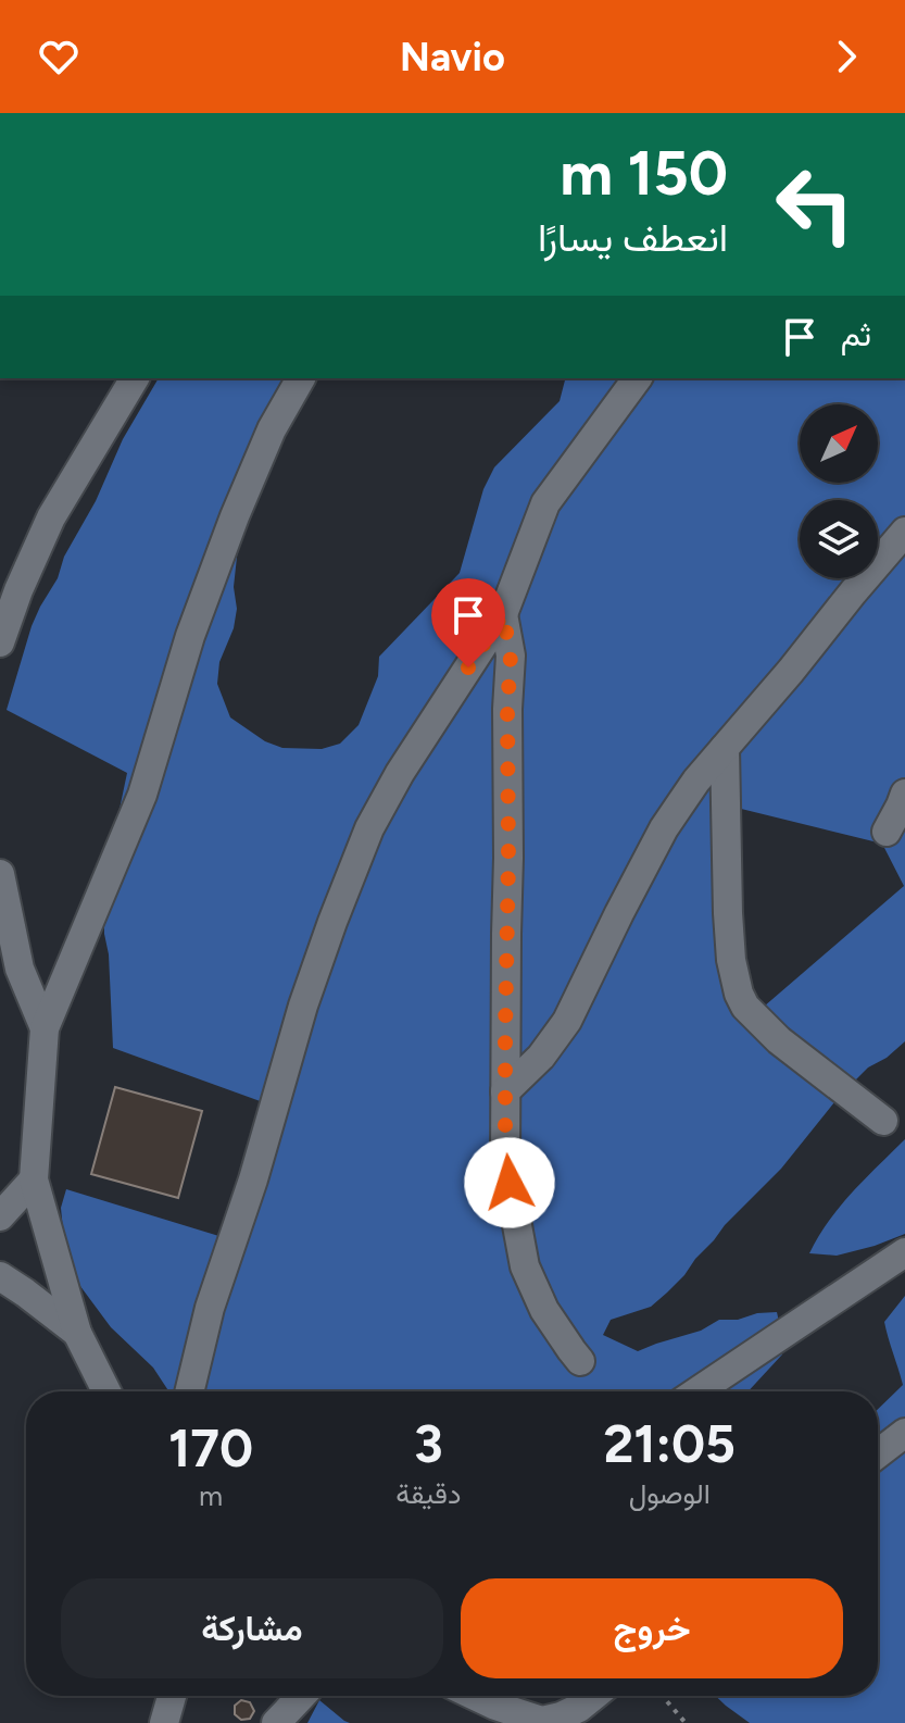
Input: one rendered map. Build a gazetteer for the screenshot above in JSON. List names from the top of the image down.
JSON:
{
  "north": "top right",
  "page": {
    "header": "Navio",
    "turn": ["150 m", "انعطف يسارًا"],
    "then": "ثم",
    "eta": [
      "21:05",
      "الوصول",
      "3",
      "دقيقة",
      "170",
      "m"
    ],
    "buttons": ["خروج", "مشاركة"]
  }
}
